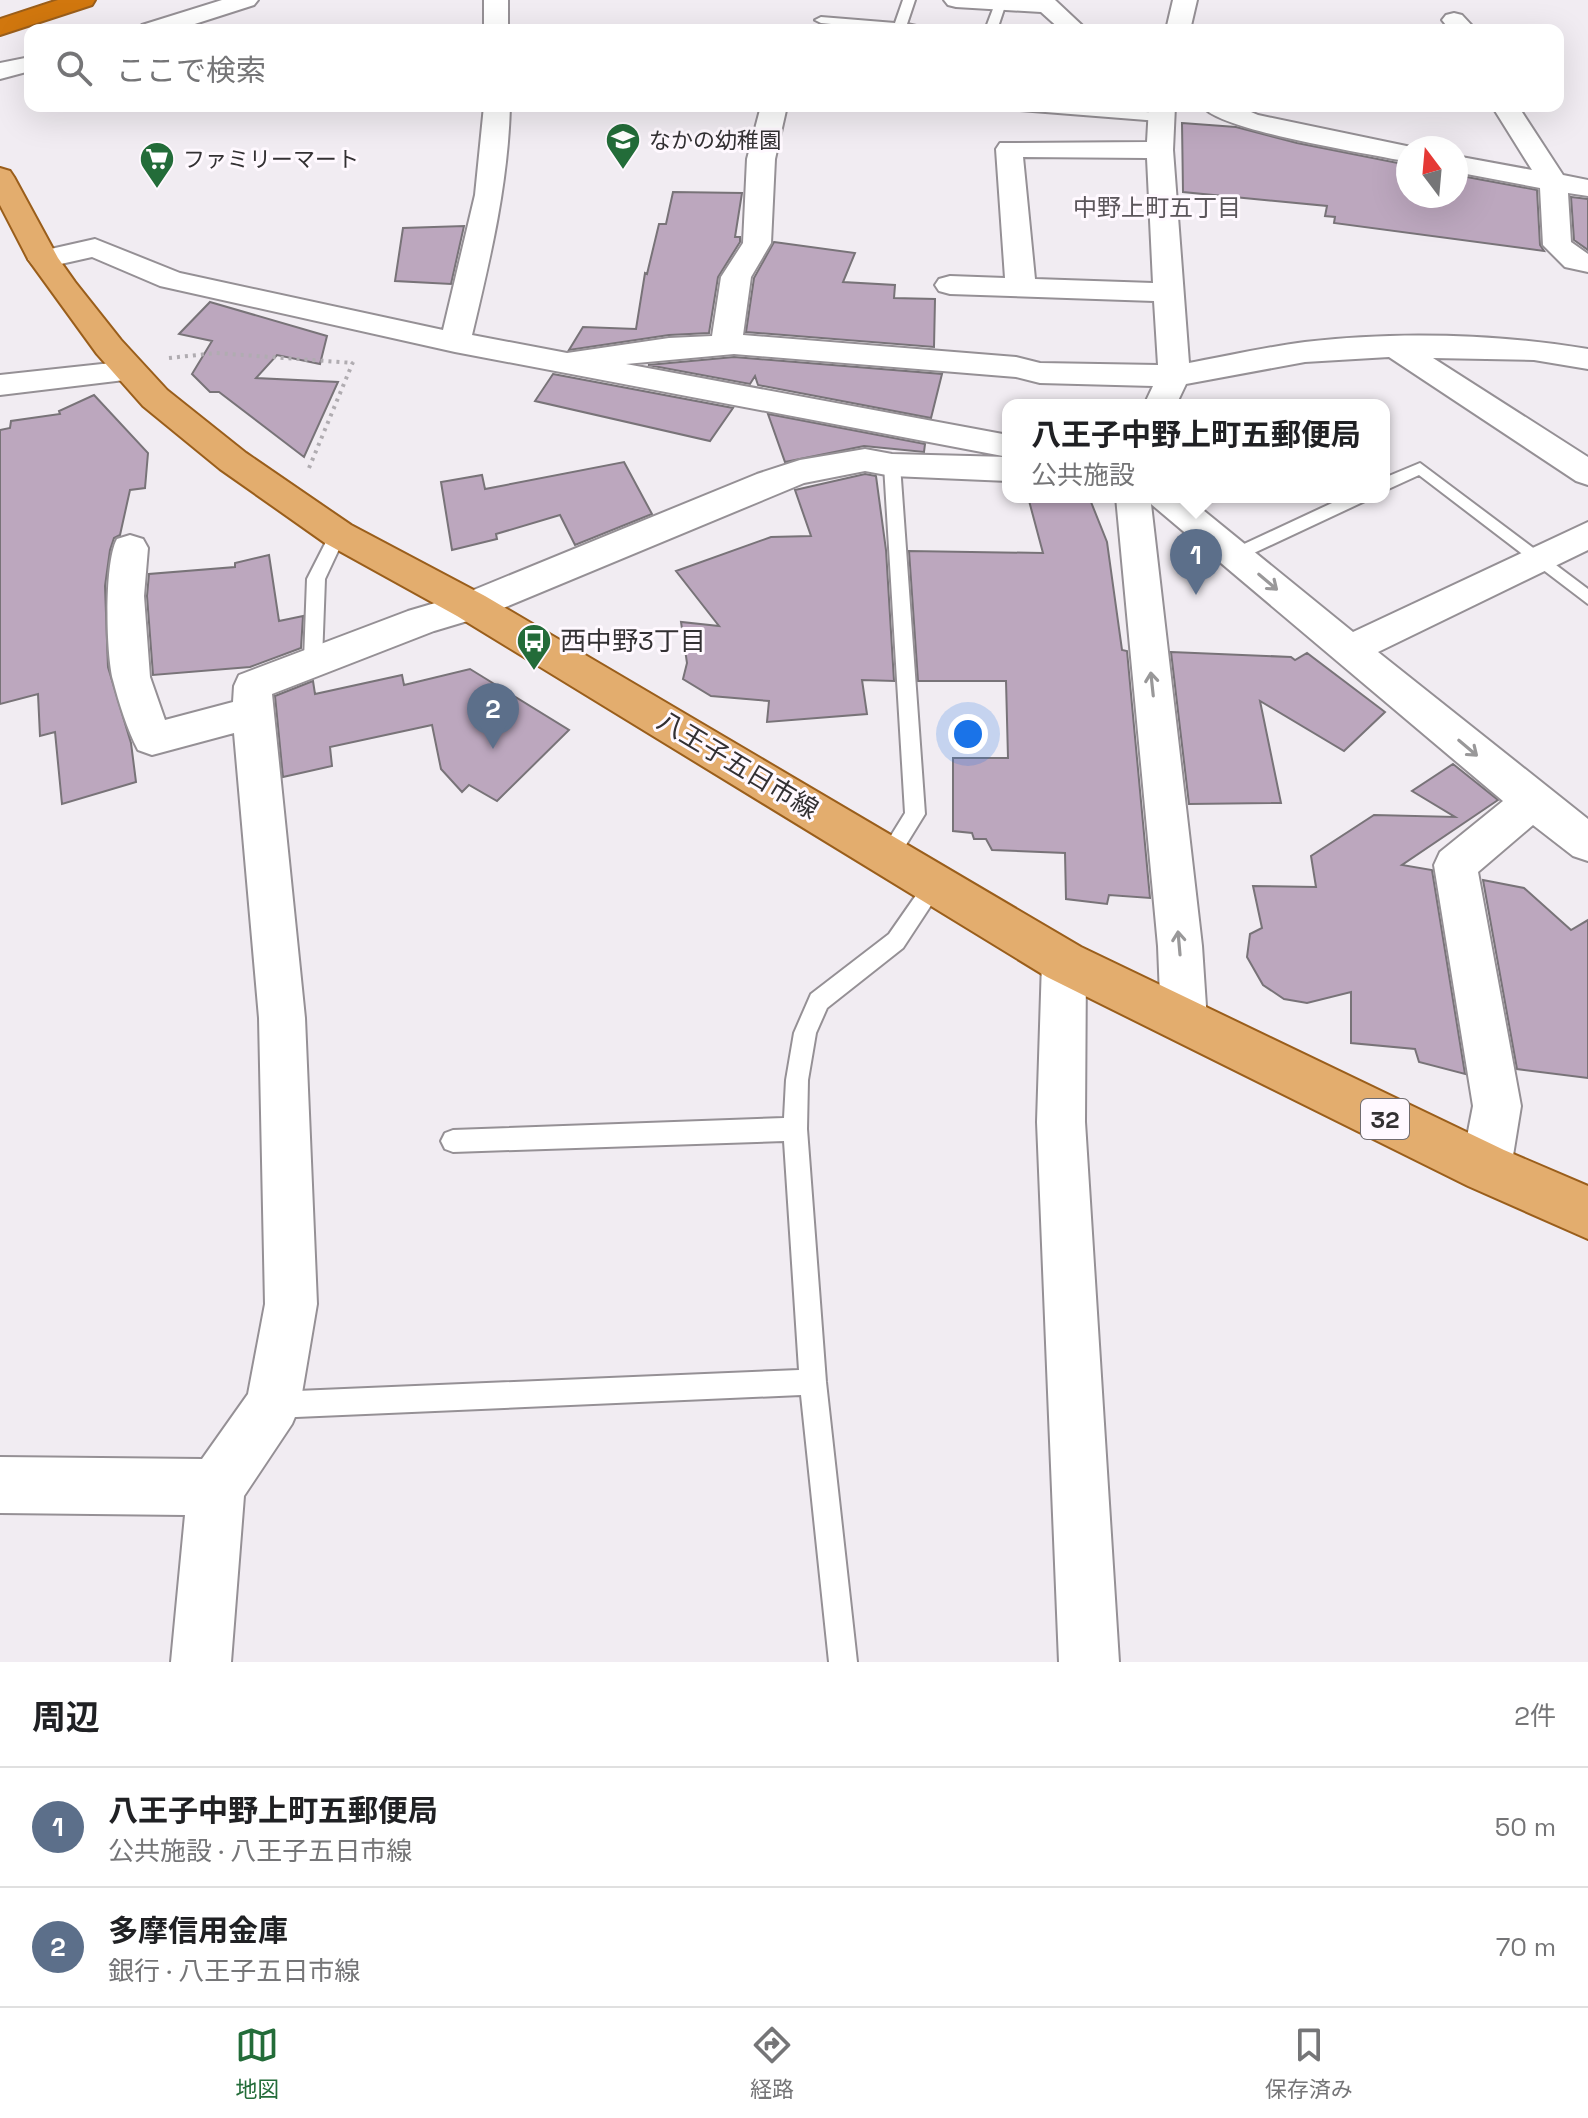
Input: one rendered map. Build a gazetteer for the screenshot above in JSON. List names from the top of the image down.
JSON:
{
  "streets": {
    "main road": ["八王子五日市線", "32"]
  },
  "districts": ["中野上町五丁目"],
  "places": {
    "school or university": ["なかの幼稚園"],
    "supermarket": ["ファミリーマート"],
    "bus stop": ["西中野3丁目"]
  },
  "north": "top",
  "page": {
    "search": "ここで検索",
    "popup": ["八王子中野上町五郵便局", "公共施設"],
    "pins": ["1", "2"],
    "heading": ["周辺", "2件"],
    "list": [
      {
        "mark": "1",
        "name": "八王子中野上町五郵便局",
        "note": "公共施設 · 八王子五日市線",
        "value": "50 m"
      },
      {
        "mark": "2",
        "name": "多摩信用金庫",
        "note": "銀行 · 八王子五日市線",
        "value": "70 m"
      }
    ],
    "nav": ["地図", "経路", "保存済み"]
  }
}
